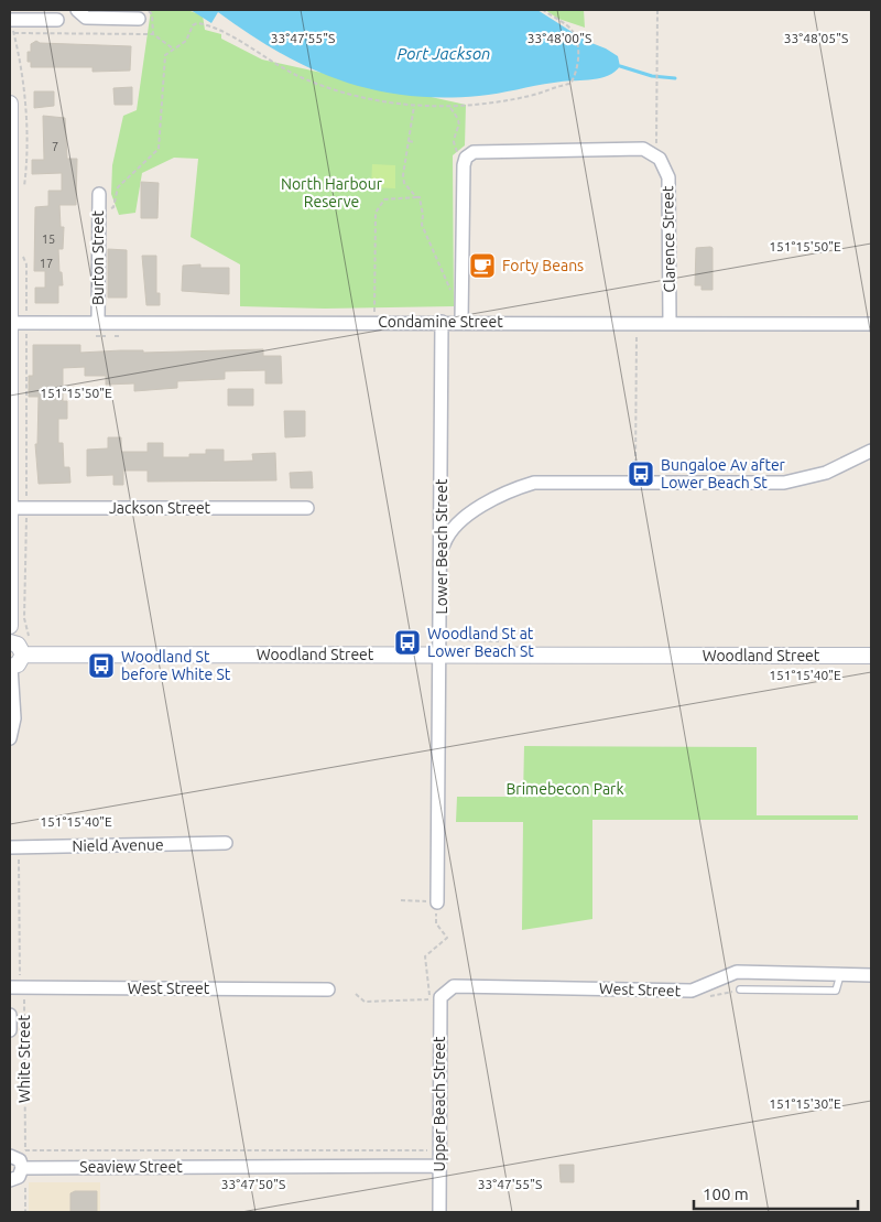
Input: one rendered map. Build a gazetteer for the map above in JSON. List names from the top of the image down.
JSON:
{
  "streets": {
    "street": [
      "Clarence Street",
      "Burton Street",
      "Condamine Street",
      "Jackson Street",
      "Lower Beach Street",
      "Woodland Street",
      "Nield Avenue",
      "West Street",
      "White Street",
      "Upper Beach Street",
      "Seaview Street"
    ]
  },
  "crossings": [
    ["Clarence Street", "Condamine Street"],
    ["Burton Street", "Condamine Street"],
    ["Condamine Street", "Lower Beach Street"],
    ["Lower Beach Street", "Woodland Street"],
    ["West Street", "White Street"],
    ["West Street", "Upper Beach Street"],
    ["White Street", "Seaview Street"],
    ["Upper Beach Street", "Seaview Street"]
  ],
  "water": ["Port Jackson"],
  "parks": ["North Harbour Reserve", "Brimebecon Park"],
  "places": {
    "cafe": ["Forty Beans"],
    "bus stop": ["Bungaloe Av after Lower Beach St", "Woodland St at Lower Beach St", "Woodland St before White St"]
  },
  "house_numbers": ["7", "15", "17"],
  "scale_bar": "100 m",
  "coordinates": [
    "33°48'05\"S",
    "33°47'55\"S",
    "33°48'00\"S",
    "151°15'50\"E",
    "151°15'40\"E",
    "151°15'30\"E",
    "33°47'50\"S"
  ]
}
